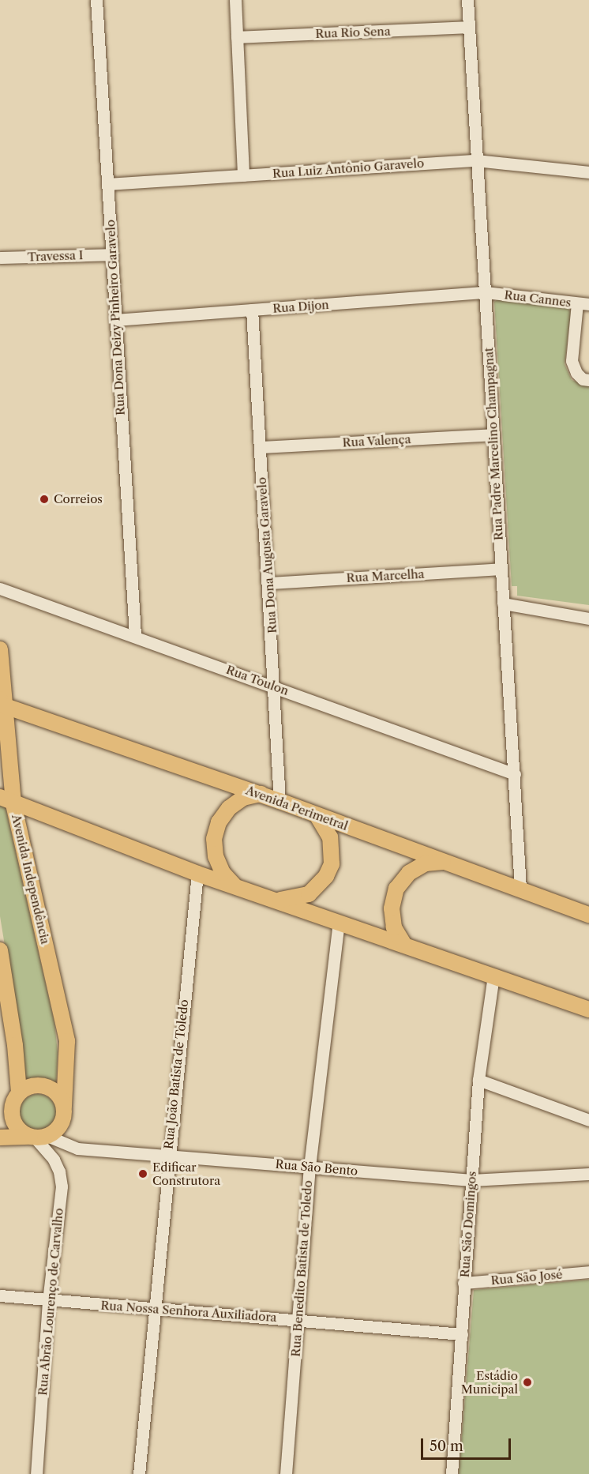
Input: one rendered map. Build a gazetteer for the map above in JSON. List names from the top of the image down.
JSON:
{
  "streets": {
    "main road": ["Avenida Perimetral", "Avenida Independência", "Rua São Bento"],
    "street": [
      "Rua Rio Sena",
      "Rua Luiz Antônio Garavelo",
      "Travessa I",
      "Rua Cannes",
      "Rua Dijon",
      "Rua Dona Deizy Pinheiro Garavelo",
      "Rua Valença",
      "Rua Padre Marcelino Champagnat",
      "Rua Dona Augusta Garavelo",
      "Rua Marcelha",
      "Rua Toulon",
      "Rua João Batista de Toledo",
      "Rua São Domingos",
      "Rua Benedito Batista de Toledo",
      "Rua São José",
      "Rua Abrão Lourenço de Carvalho",
      "Rua Nossa Senhora Auxiliadora"
    ]
  },
  "crossings": [
    ["Rua Rio Sena", "Rua Padre Marcelino Champagnat"],
    ["Rua Luiz Antônio Garavelo", "Rua Dona Deizy Pinheiro Garavelo"],
    ["Rua Luiz Antônio Garavelo", "Rua Padre Marcelino Champagnat"],
    ["Travessa I", "Rua Dona Deizy Pinheiro Garavelo"],
    ["Rua Cannes", "Rua Dijon"],
    ["Rua Cannes", "Rua Padre Marcelino Champagnat"],
    ["Rua Dijon", "Rua Dona Deizy Pinheiro Garavelo"],
    ["Rua Dijon", "Rua Padre Marcelino Champagnat"],
    ["Rua Dijon", "Rua Dona Augusta Garavelo"],
    ["Rua Dona Deizy Pinheiro Garavelo", "Rua Toulon"],
    ["Rua Valença", "Rua Padre Marcelino Champagnat"],
    ["Rua Valença", "Rua Dona Augusta Garavelo"],
    ["Rua Padre Marcelino Champagnat", "Rua Marcelha"],
    ["Rua Padre Marcelino Champagnat", "Rua Toulon"],
    ["Rua Padre Marcelino Champagnat", "Avenida Perimetral"],
    ["Rua Dona Augusta Garavelo", "Rua Marcelha"],
    ["Rua Dona Augusta Garavelo", "Rua Toulon"],
    ["Rua Dona Augusta Garavelo", "Avenida Perimetral"],
    ["Avenida Perimetral", "Avenida Independência"],
    ["Avenida Independência", "Rua São Bento"],
    ["Avenida Independência", "Rua Abrão Lourenço de Carvalho"],
    ["Rua João Batista de Toledo", "Rua São Bento"],
    ["Rua João Batista de Toledo", "Rua Nossa Senhora Auxiliadora"],
    ["Rua São Bento", "Rua São Domingos"],
    ["Rua São Bento", "Rua Benedito Batista de Toledo"],
    ["Rua São Bento", "Rua Abrão Lourenço de Carvalho"],
    ["Rua São Domingos", "Rua São José"],
    ["Rua São Domingos", "Rua Nossa Senhora Auxiliadora"],
    ["Rua Benedito Batista de Toledo", "Rua Nossa Senhora Auxiliadora"],
    ["Rua Abrão Lourenço de Carvalho", "Rua Nossa Senhora Auxiliadora"]
  ],
  "places": ["Correios", "Edificar Construtora", "Estádio Municipal"],
  "scale_bar": "50 m"
}
